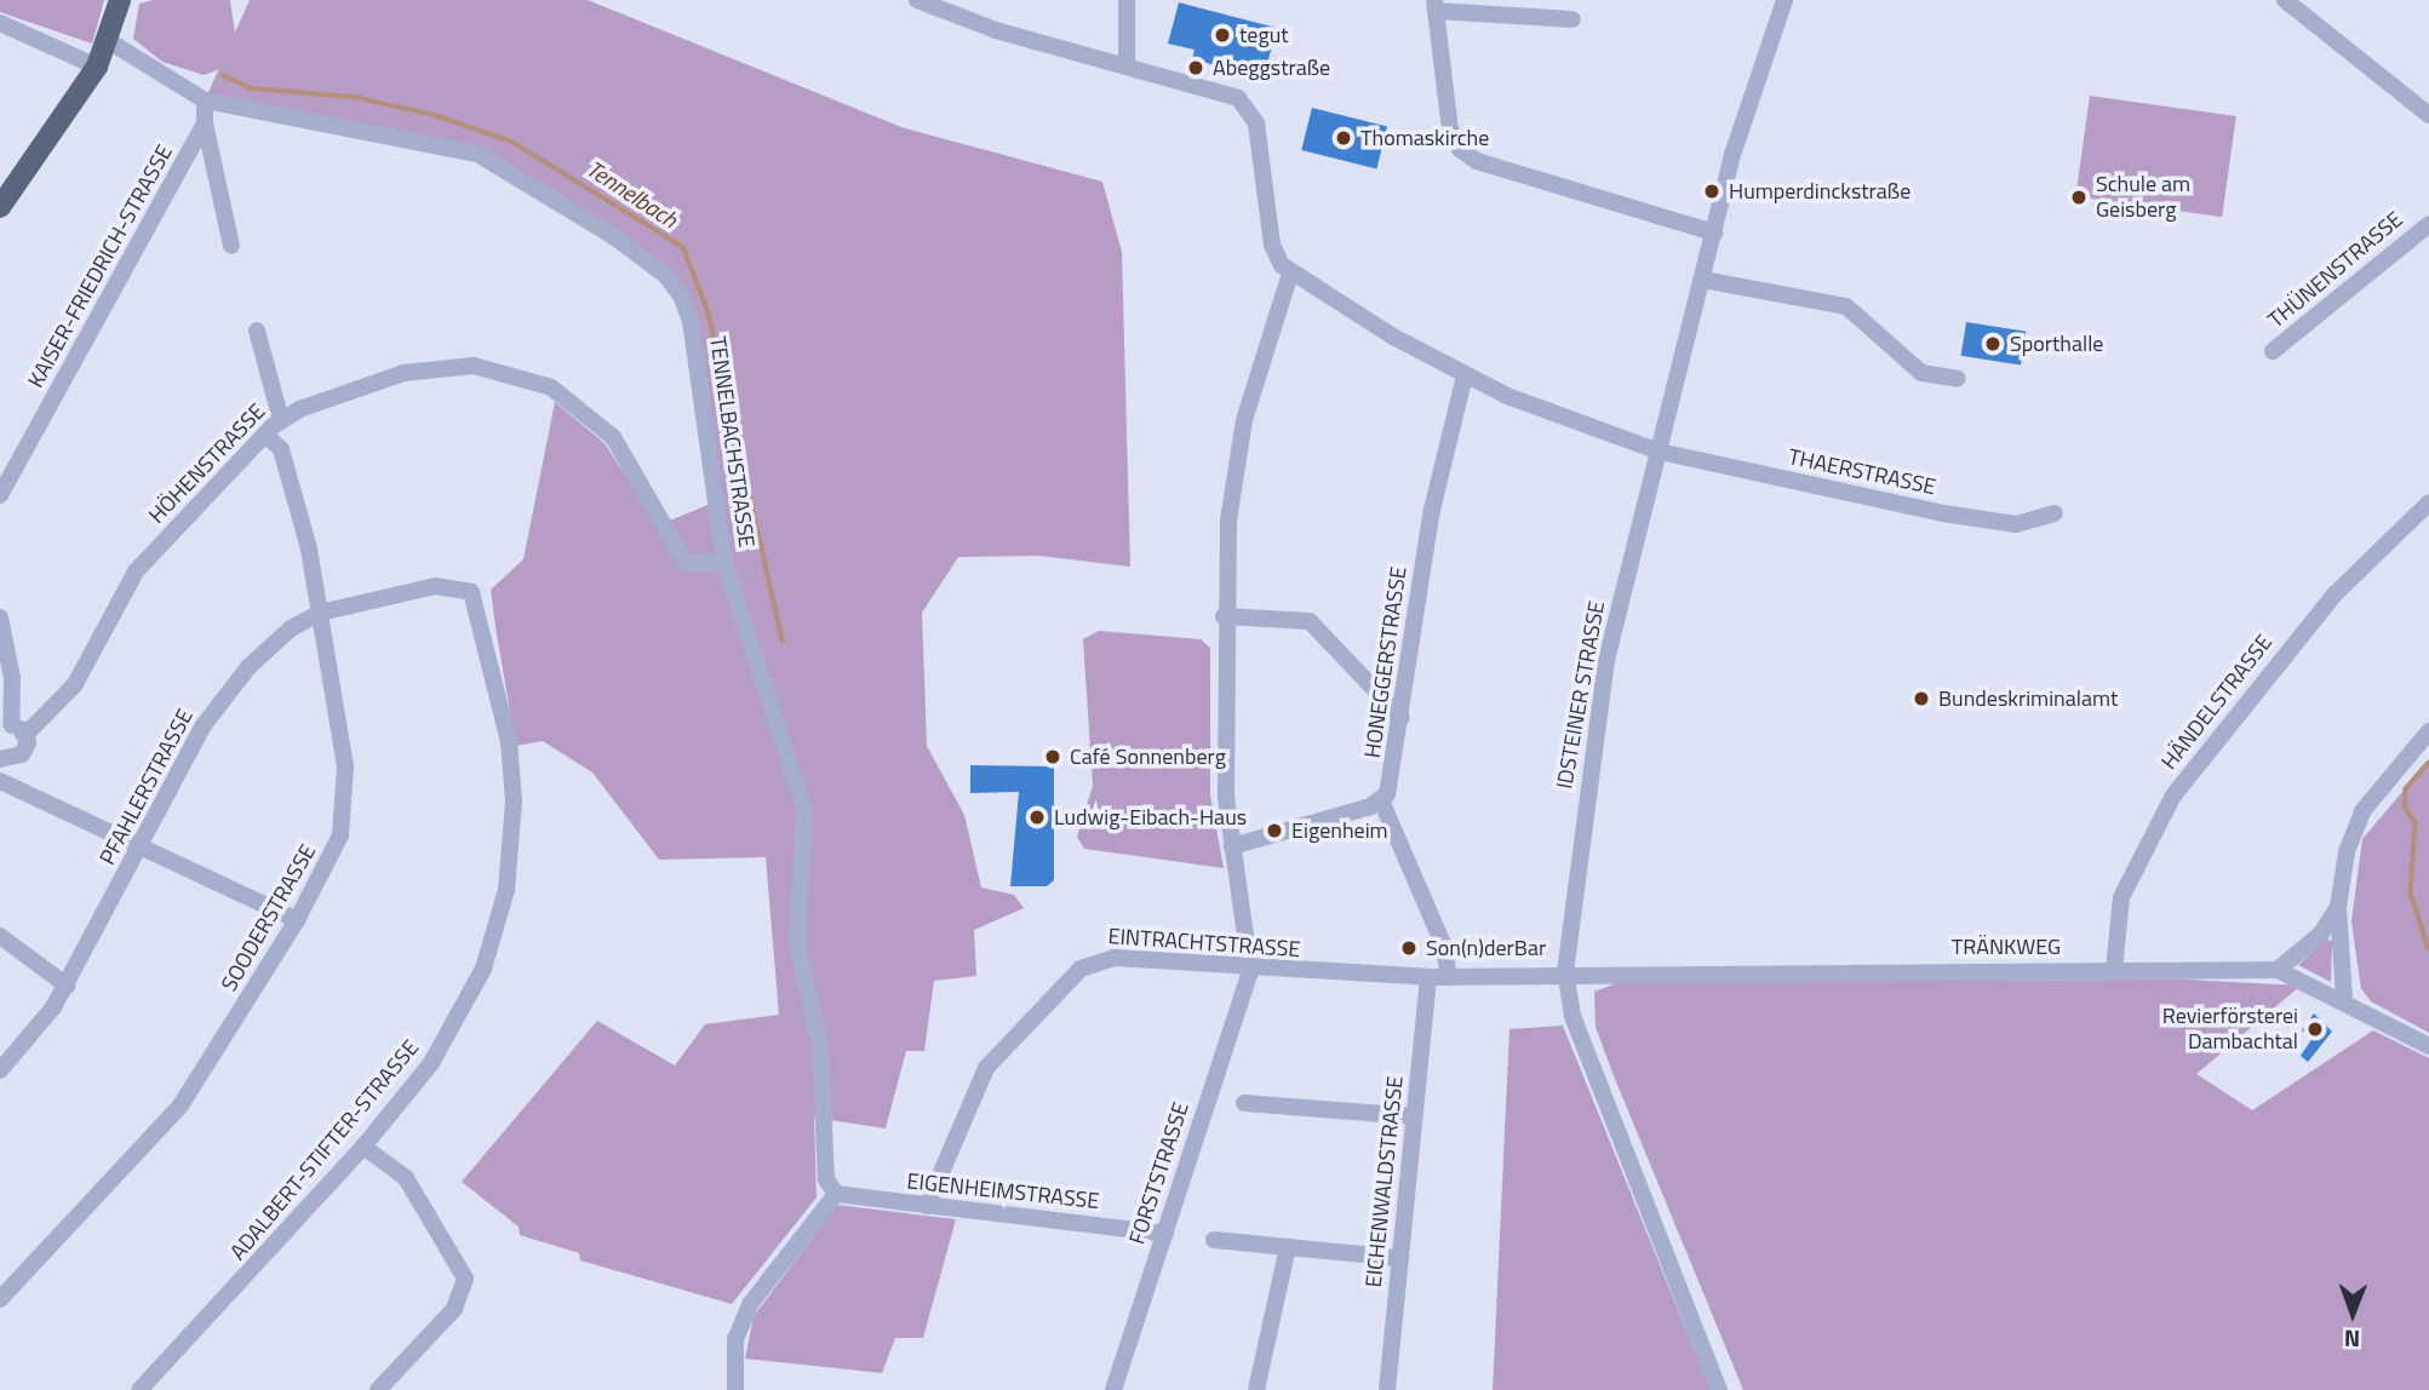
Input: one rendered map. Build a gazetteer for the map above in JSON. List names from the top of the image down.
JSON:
{
  "streets": {
    "street": [
      "KAISER-FRIEDRICH-STRASSE",
      "THÜNENSTRASSE",
      "TENNELBACHSTRASSE",
      "HÖHENSTRASSE",
      "THAERSTRASSE",
      "HONEGGERSTRASSE",
      "IDSTEINER STRASSE",
      "HÄNDELSTRASSE",
      "PFAHLERSTRASSE",
      "SOODERSTRASSE",
      "EINTRACHTSTRASSE",
      "TRÄNKWEG",
      "ADALBERT-STIFTER-STRASSE",
      "FORSTSTRASSE",
      "EICHENWALDSTRASSE",
      "EIGENHEIMSTRASSE"
    ]
  },
  "crossings": [
    ["KAISER-FRIEDRICH-STRASSE", "TENNELBACHSTRASSE"],
    ["TENNELBACHSTRASSE", "HÖHENSTRASSE"],
    ["TENNELBACHSTRASSE", "EIGENHEIMSTRASSE"],
    ["HÖHENSTRASSE", "SOODERSTRASSE"],
    ["THAERSTRASSE", "HONEGGERSTRASSE"],
    ["THAERSTRASSE", "IDSTEINER STRASSE"],
    ["IDSTEINER STRASSE", "EINTRACHTSTRASSE"],
    ["IDSTEINER STRASSE", "TRÄNKWEG"],
    ["HÄNDELSTRASSE", "TRÄNKWEG"],
    ["PFAHLERSTRASSE", "SOODERSTRASSE"],
    ["PFAHLERSTRASSE", "ADALBERT-STIFTER-STRASSE"],
    ["EINTRACHTSTRASSE", "TRÄNKWEG"],
    ["EINTRACHTSTRASSE", "FORSTSTRASSE"],
    ["EINTRACHTSTRASSE", "EICHENWALDSTRASSE"],
    ["EINTRACHTSTRASSE", "EIGENHEIMSTRASSE"],
    ["FORSTSTRASSE", "EIGENHEIMSTRASSE"]
  ],
  "water": ["Tennelbach"],
  "places": [
    "tegut",
    "Abeggstraße",
    "Thomaskirche",
    "Humperdinckstraße",
    "Schule am Geisberg",
    "Sporthalle",
    "Bundeskriminalamt",
    "Café Sonnenberg",
    "Ludwig-Eibach-Haus",
    "Eigenheim",
    "Son(n)derBar",
    "Revierförsterei Dambachtal"
  ],
  "north": "bottom"
}
